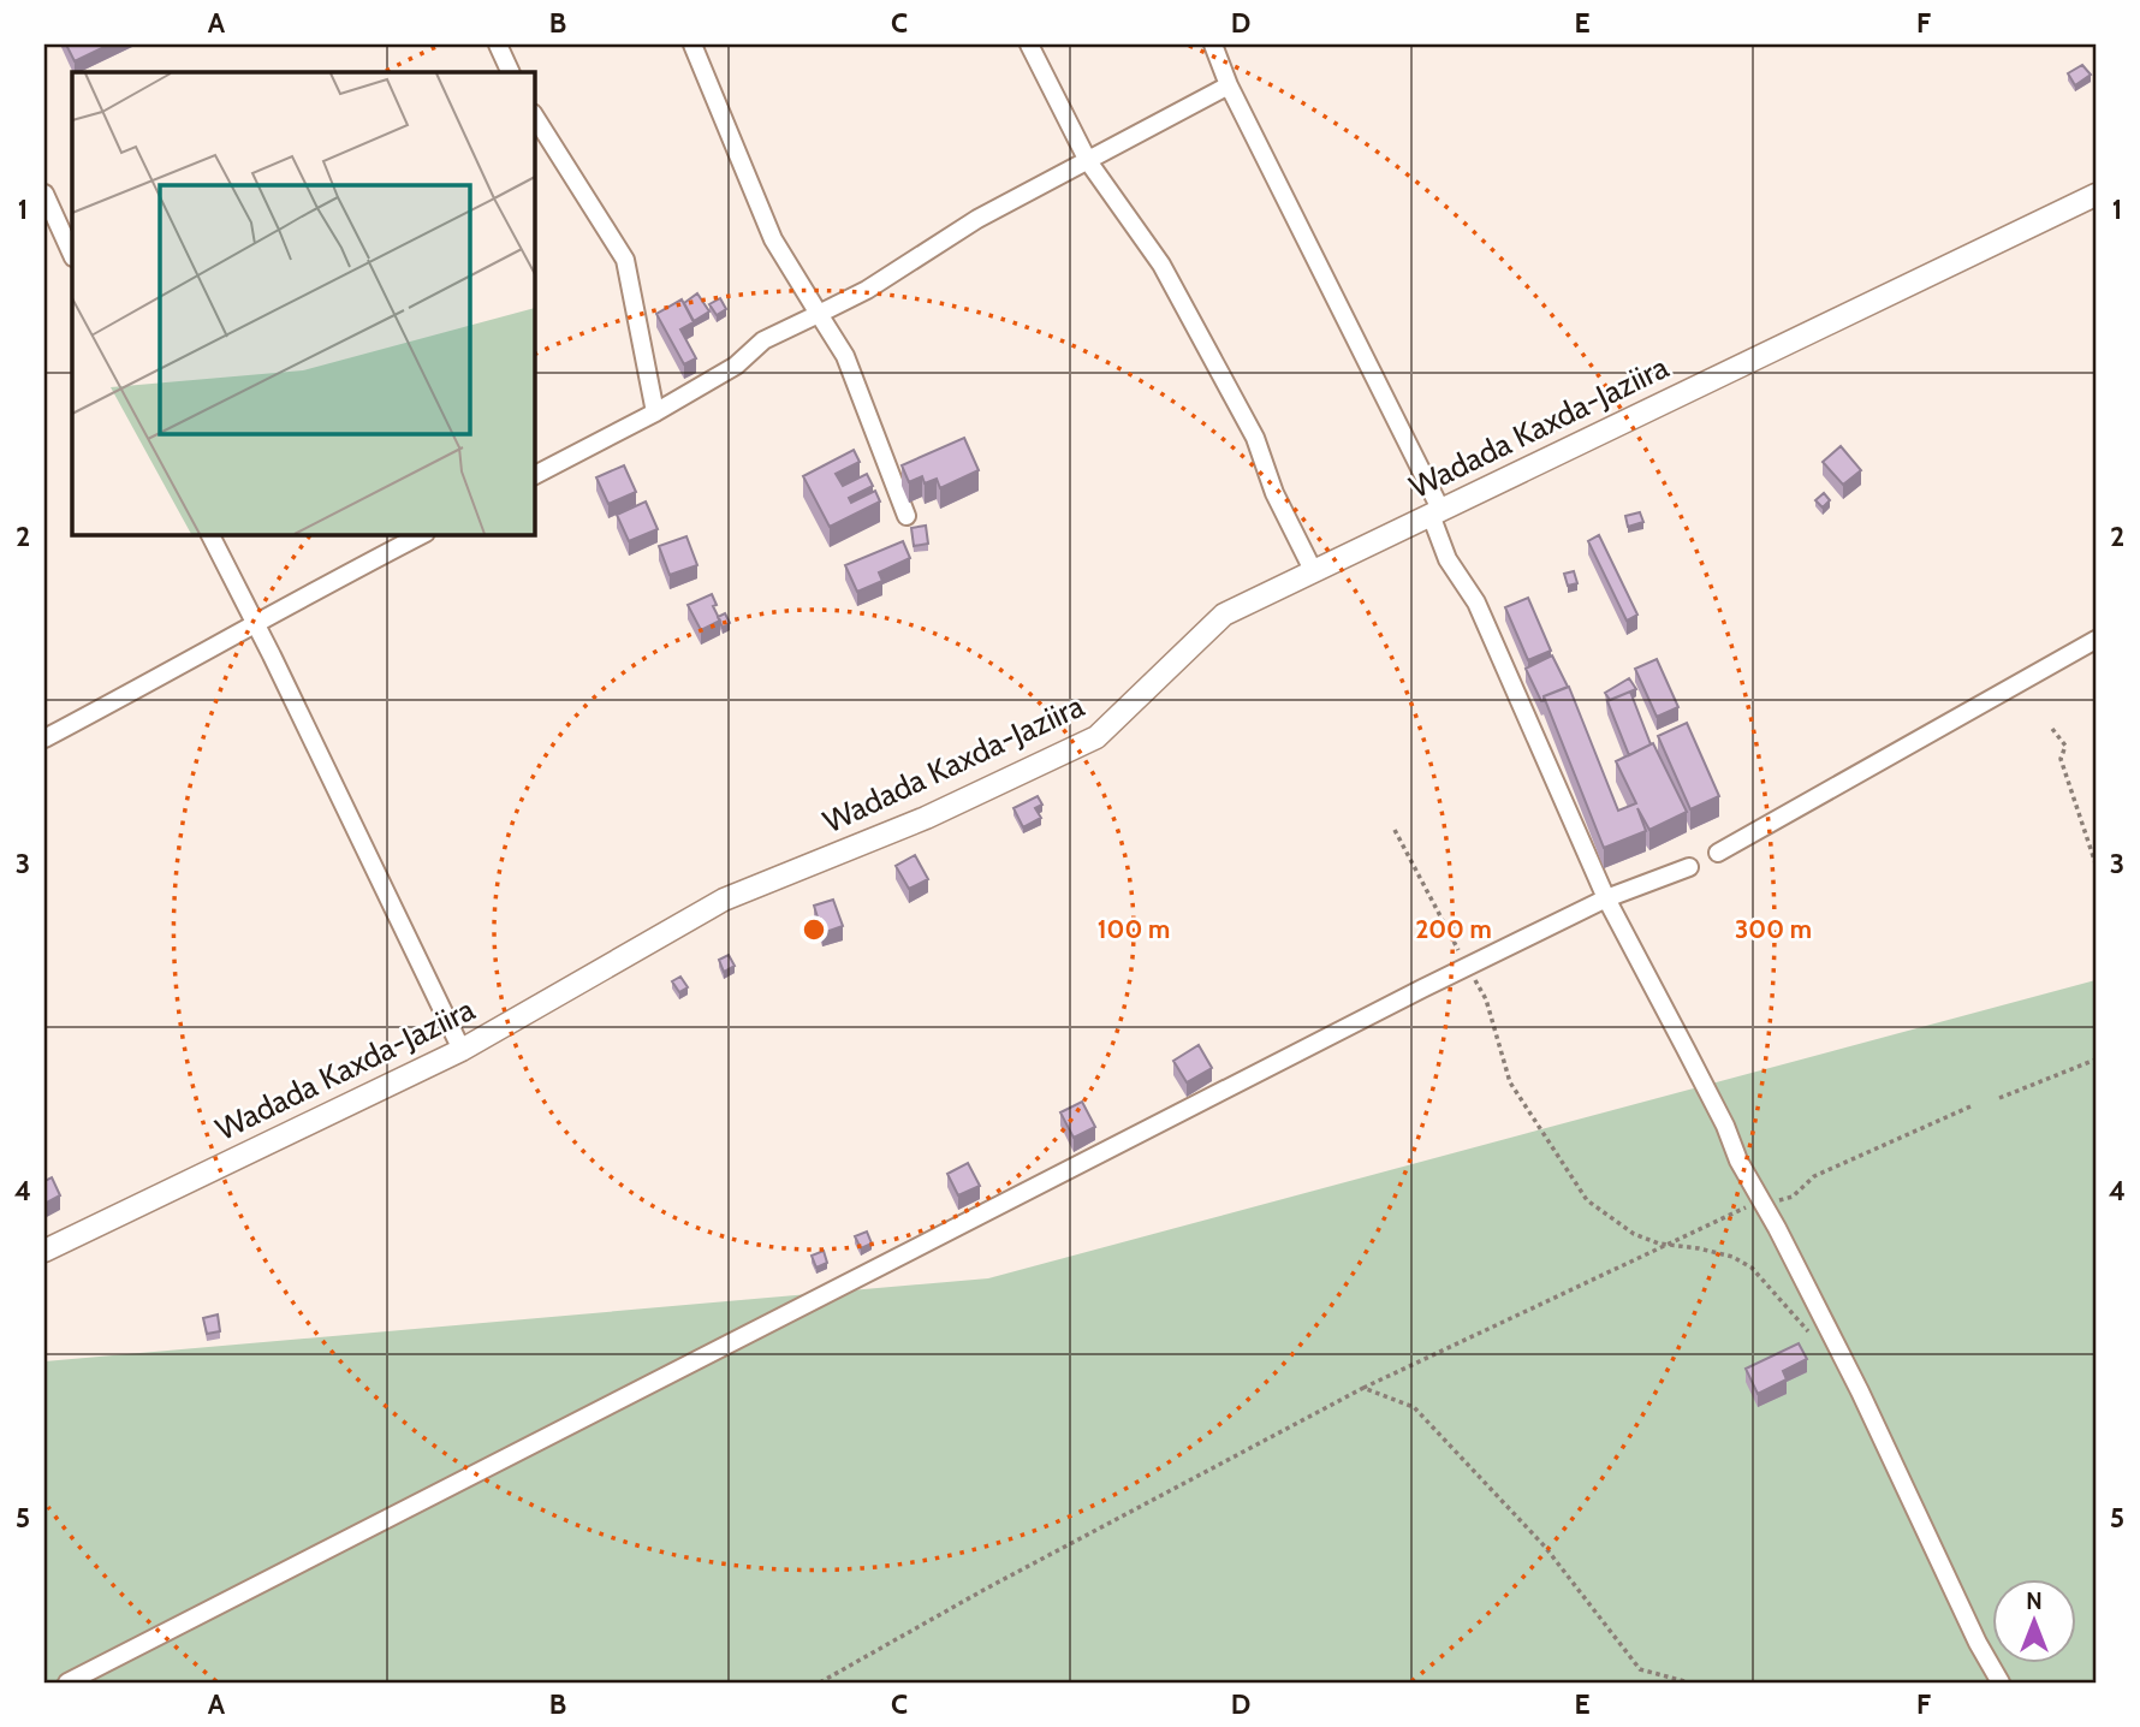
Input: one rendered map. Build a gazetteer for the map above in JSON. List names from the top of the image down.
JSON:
{
  "streets": {
    "street": ["Wadada Kaxda-Jaziira"]
  },
  "north": "top",
  "grid": {
    "columns": [
      "A",
      "B",
      "C",
      "D",
      "E",
      "F"
    ],
    "rows": [
      "1",
      "2",
      "3",
      "4",
      "5"
    ]
  },
  "rings": ["100 m", "200 m", "300 m"]
}
